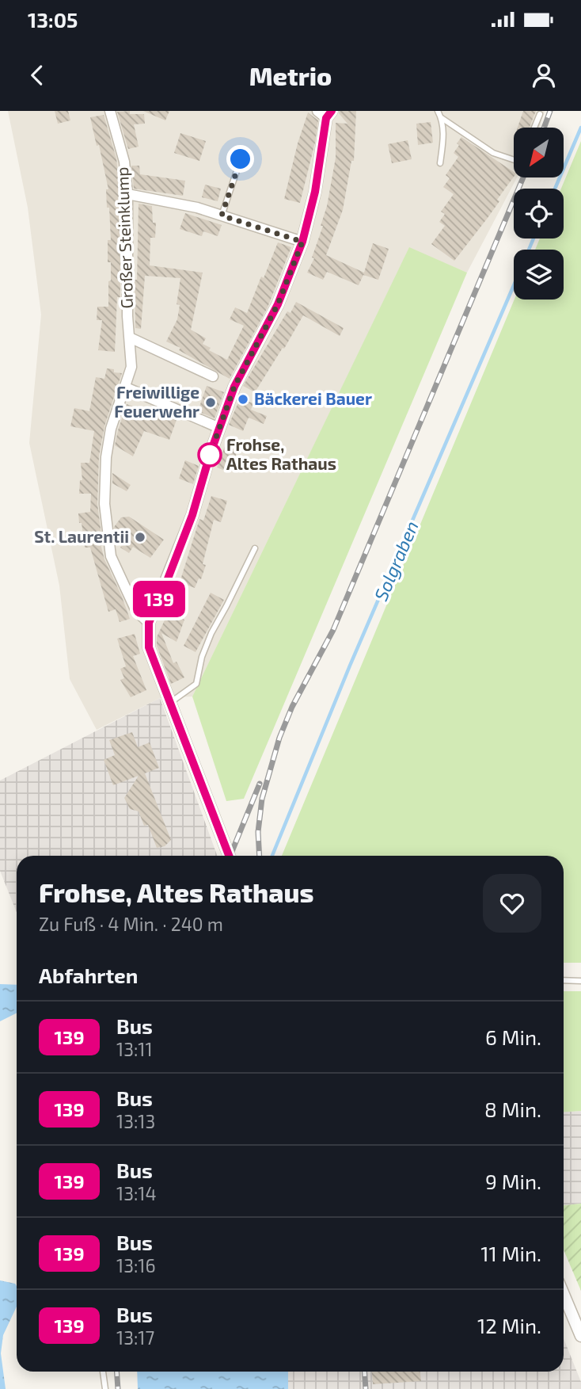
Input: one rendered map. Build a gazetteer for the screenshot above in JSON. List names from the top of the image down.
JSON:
{
  "streets": {
    "street": ["Großer Steinklump"]
  },
  "water": ["Solgraben"],
  "places": [
    "Bäckerei Bauer",
    "Freiwillige Feuerwehr",
    "Frohse, Altes Rathaus",
    "St. Laurentii"
  ],
  "lines": ["bus line 139"],
  "north": "bottom left",
  "page": {
    "status": "13:05",
    "header": "Metrio",
    "on_map": "139",
    "heading": [
      ["Frohse, Altes Rathaus", "Zu Fuß · 4 Min. · 240 m"],
      "Abfahrten"
    ],
    "list": [
      {
        "mark": "139",
        "name": "Bus",
        "note": "13:11",
        "value": "6 Min."
      },
      {
        "mark": "139",
        "name": "Bus",
        "note": "13:13",
        "value": "8 Min."
      },
      {
        "mark": "139",
        "name": "Bus",
        "note": "13:14",
        "value": "9 Min."
      },
      {
        "mark": "139",
        "name": "Bus",
        "note": "13:16",
        "value": "11 Min."
      },
      {
        "mark": "139",
        "name": "Bus",
        "note": "13:17",
        "value": "12 Min."
      }
    ]
  }
}
